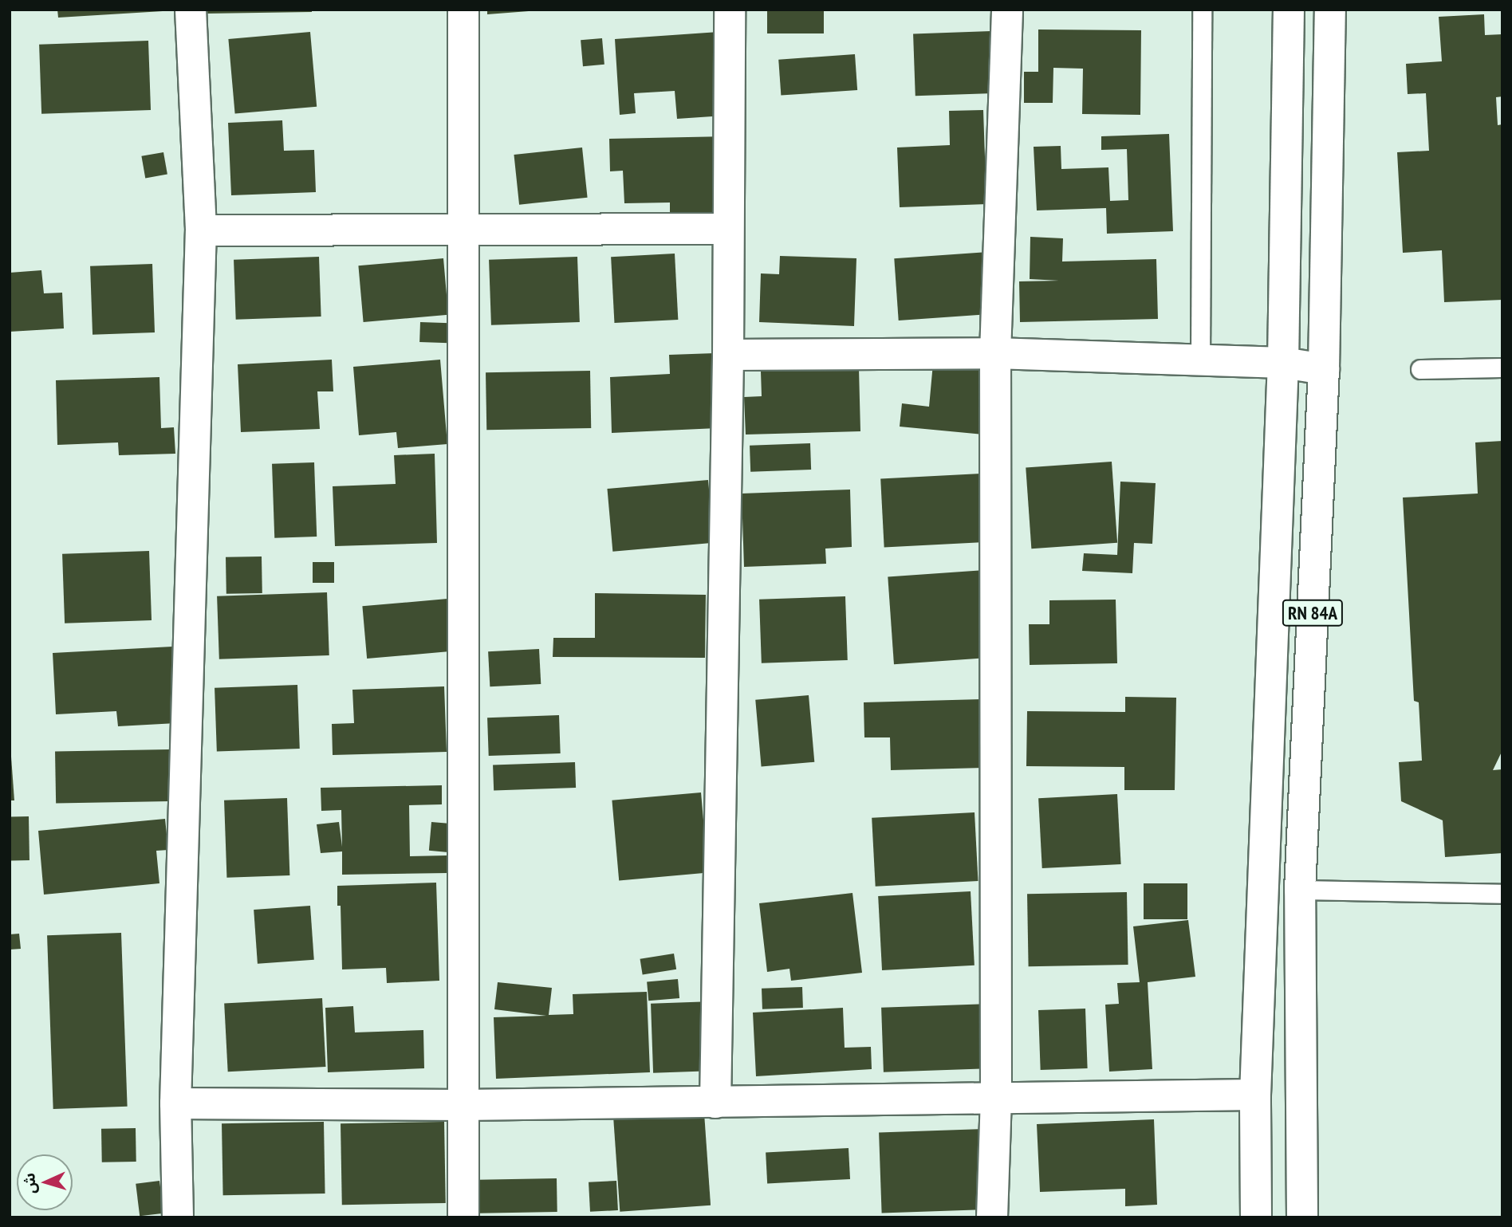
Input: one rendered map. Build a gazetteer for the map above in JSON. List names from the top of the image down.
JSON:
{
  "streets": {
    "street": ["RN 84A"]
  },
  "north": "left"
}
